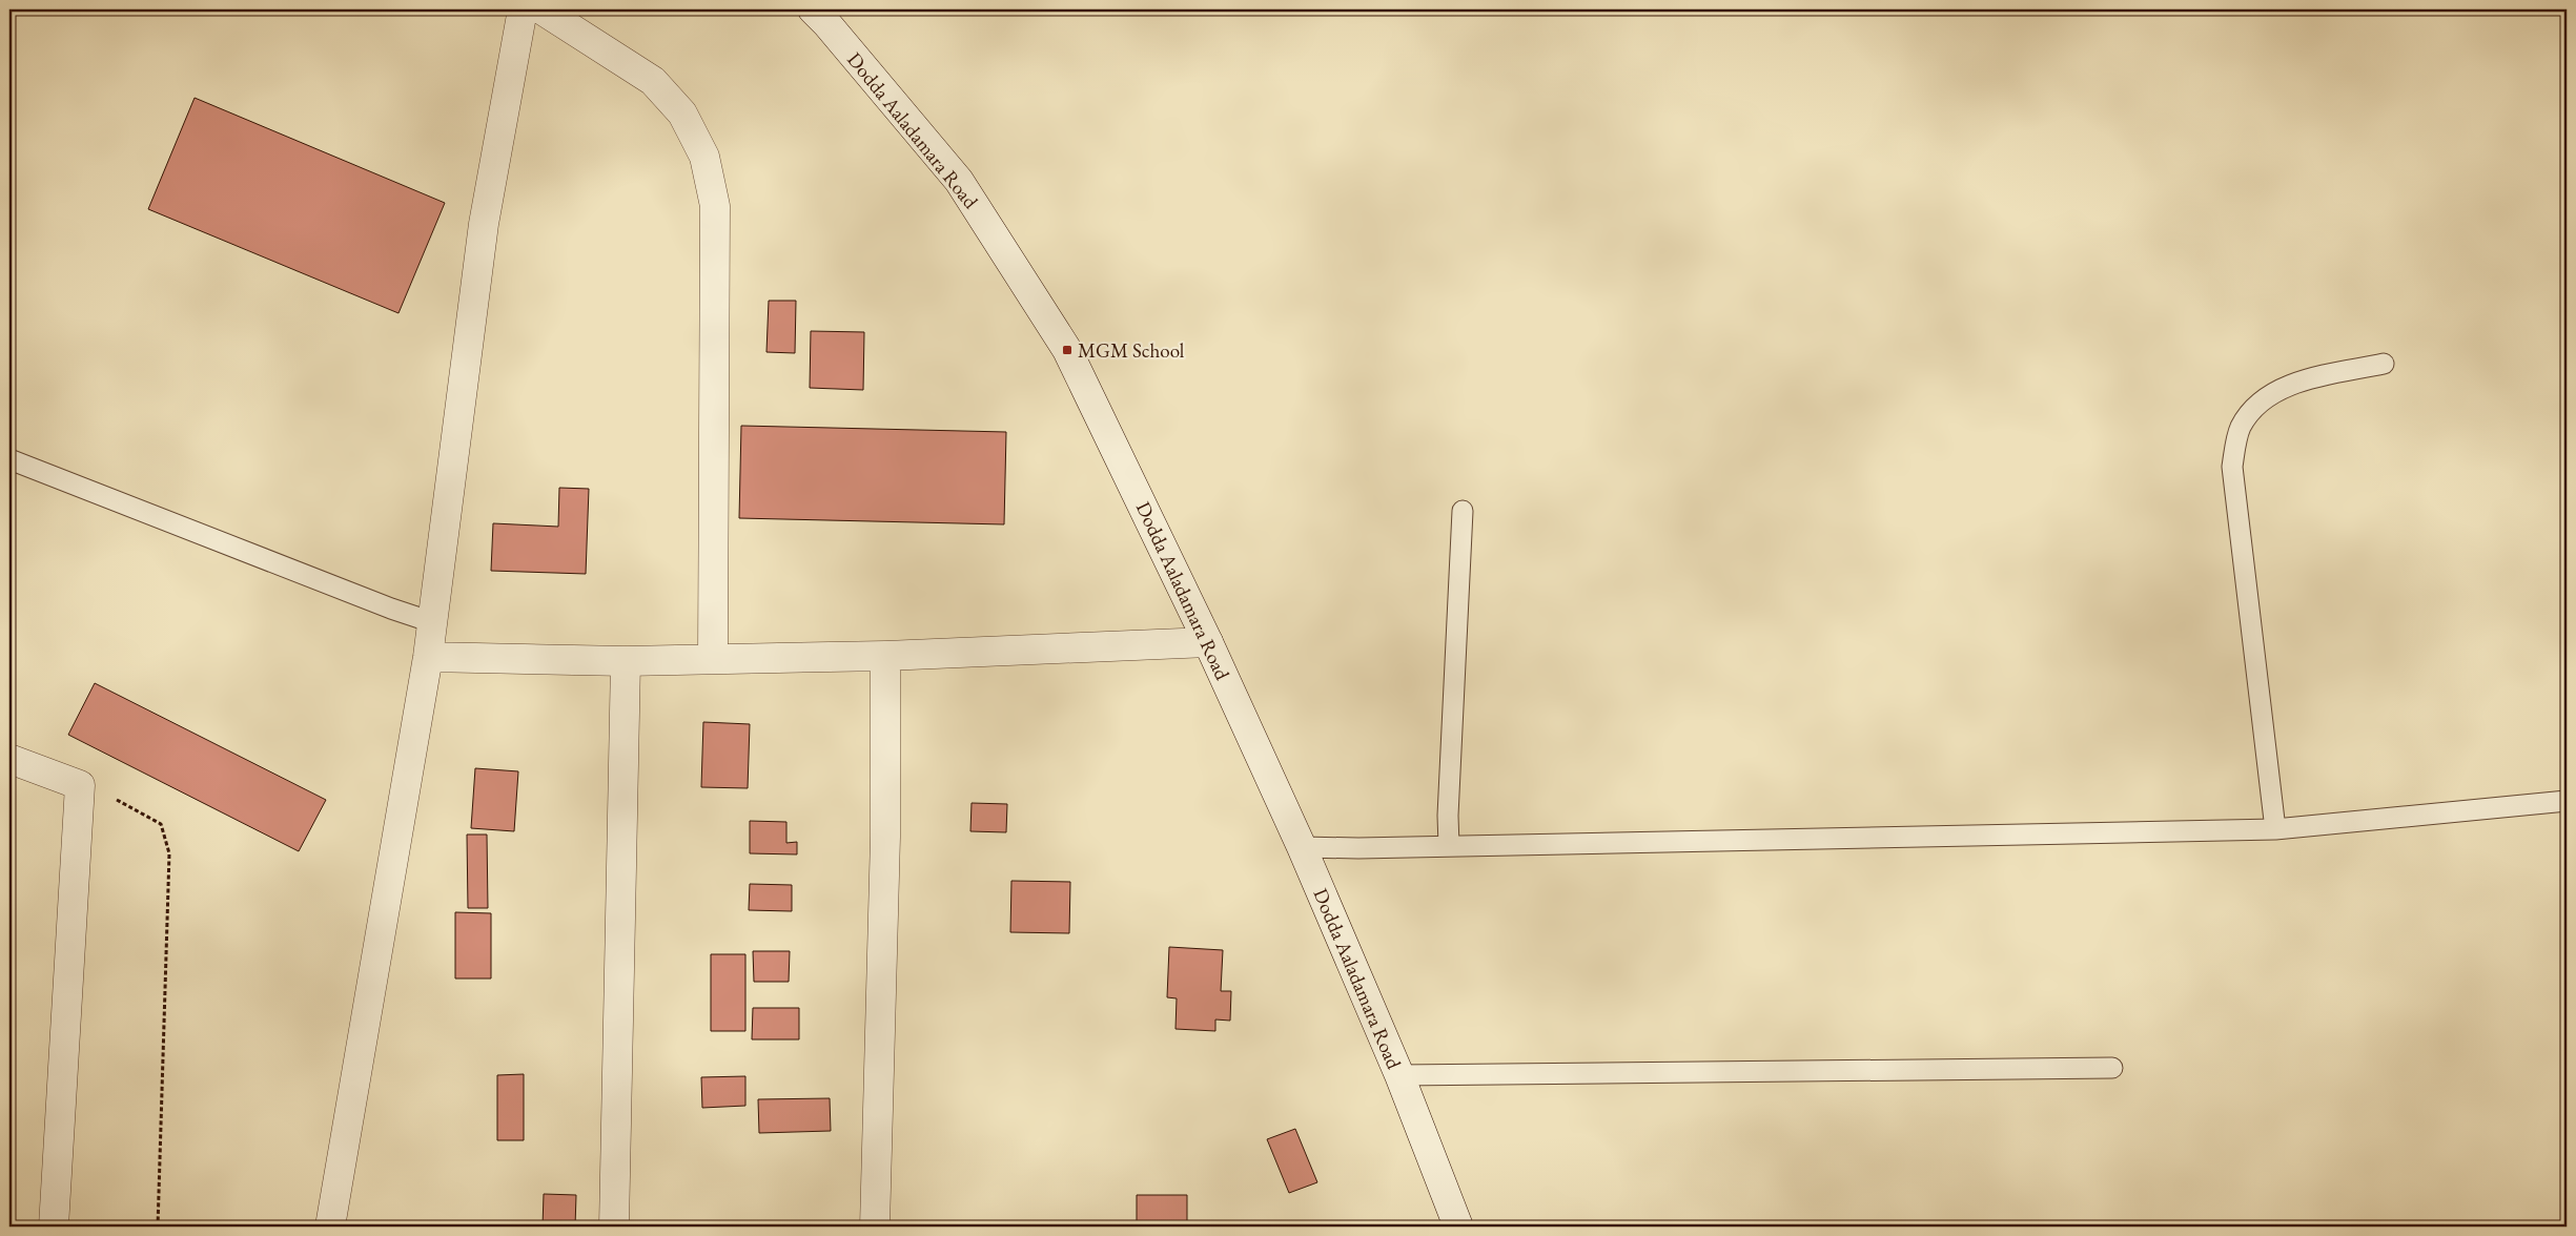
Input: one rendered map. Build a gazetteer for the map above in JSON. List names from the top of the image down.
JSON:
{
  "streets": {
    "street": ["Dodda Aaladamara Road"]
  },
  "places": {
    "transit": ["MGM School"]
  }
}
